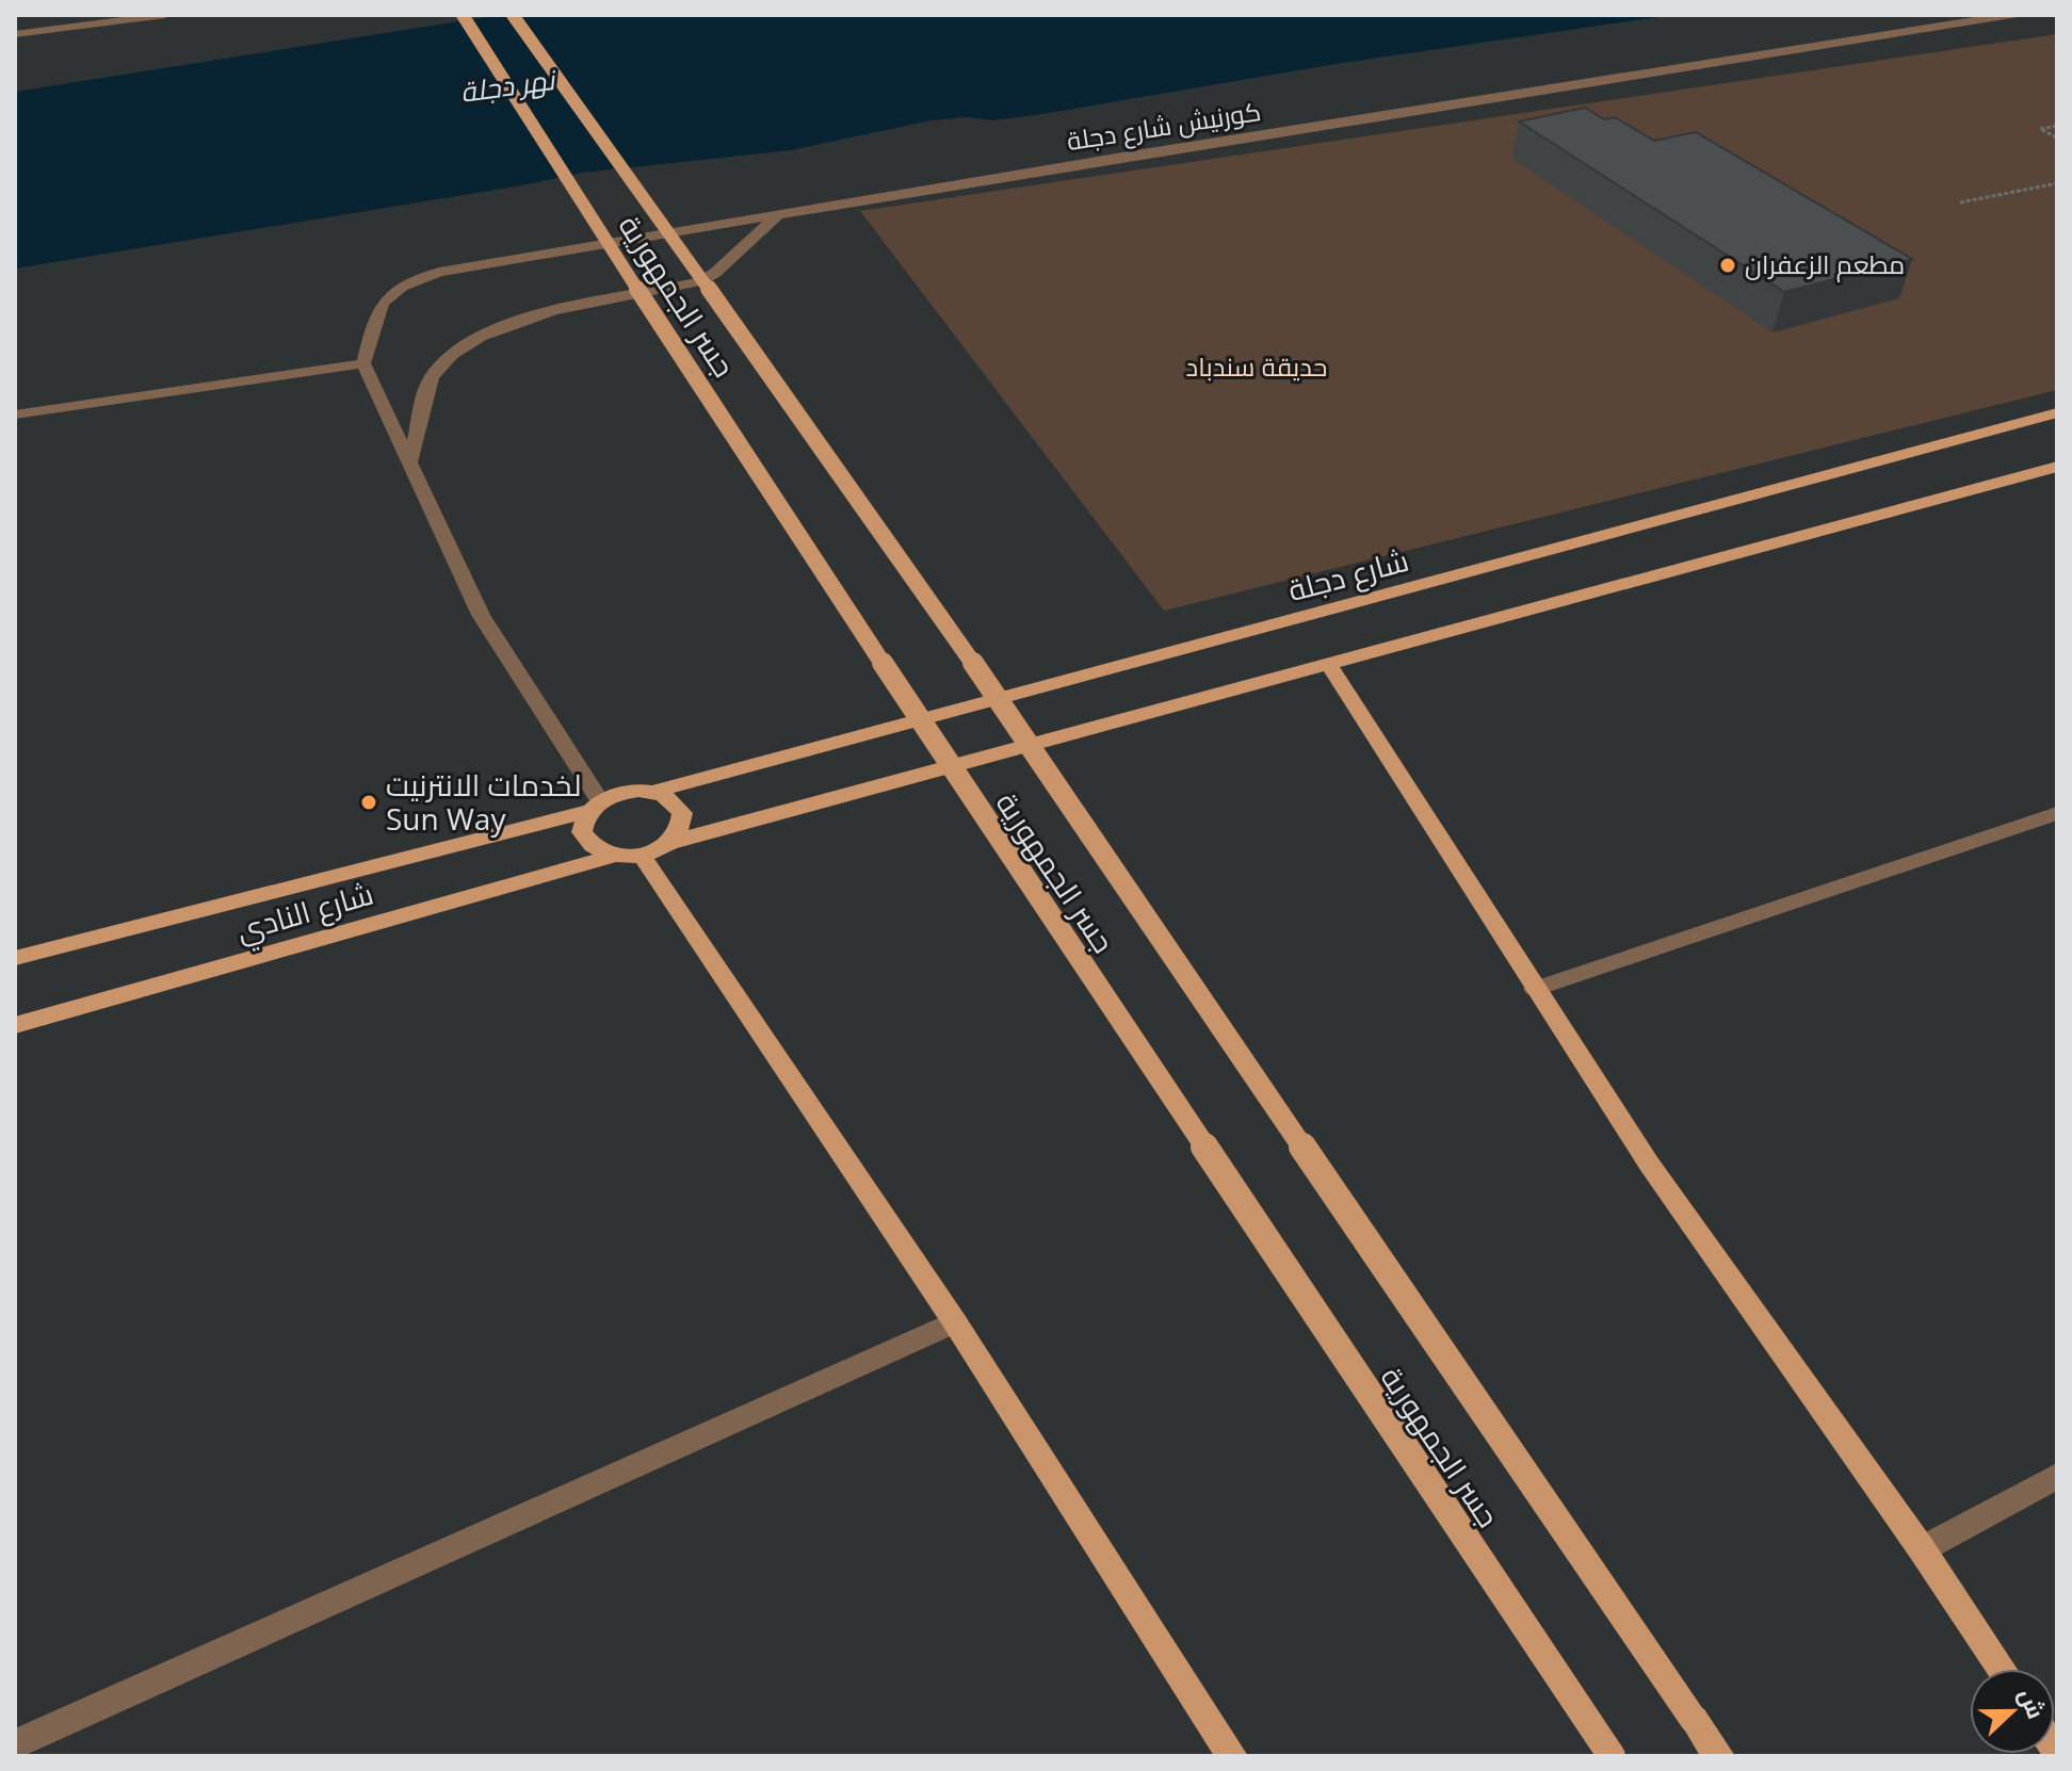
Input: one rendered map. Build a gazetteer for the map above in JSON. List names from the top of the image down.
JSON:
{
  "streets": {
    "main road": ["جسر الجمهورية", "شارع دجلة", "شارع النادي"],
    "street": ["كورنيش شارع دجلة"]
  },
  "crossings": [
    ["شارع دجلة", "شارع النادي"]
  ],
  "water": ["نهر دجلة"],
  "parks": ["حديقة سندباد"],
  "places": ["مطعم الزعفران", "لخدمات الانترنيت Sun Way"],
  "north": "right"
}
